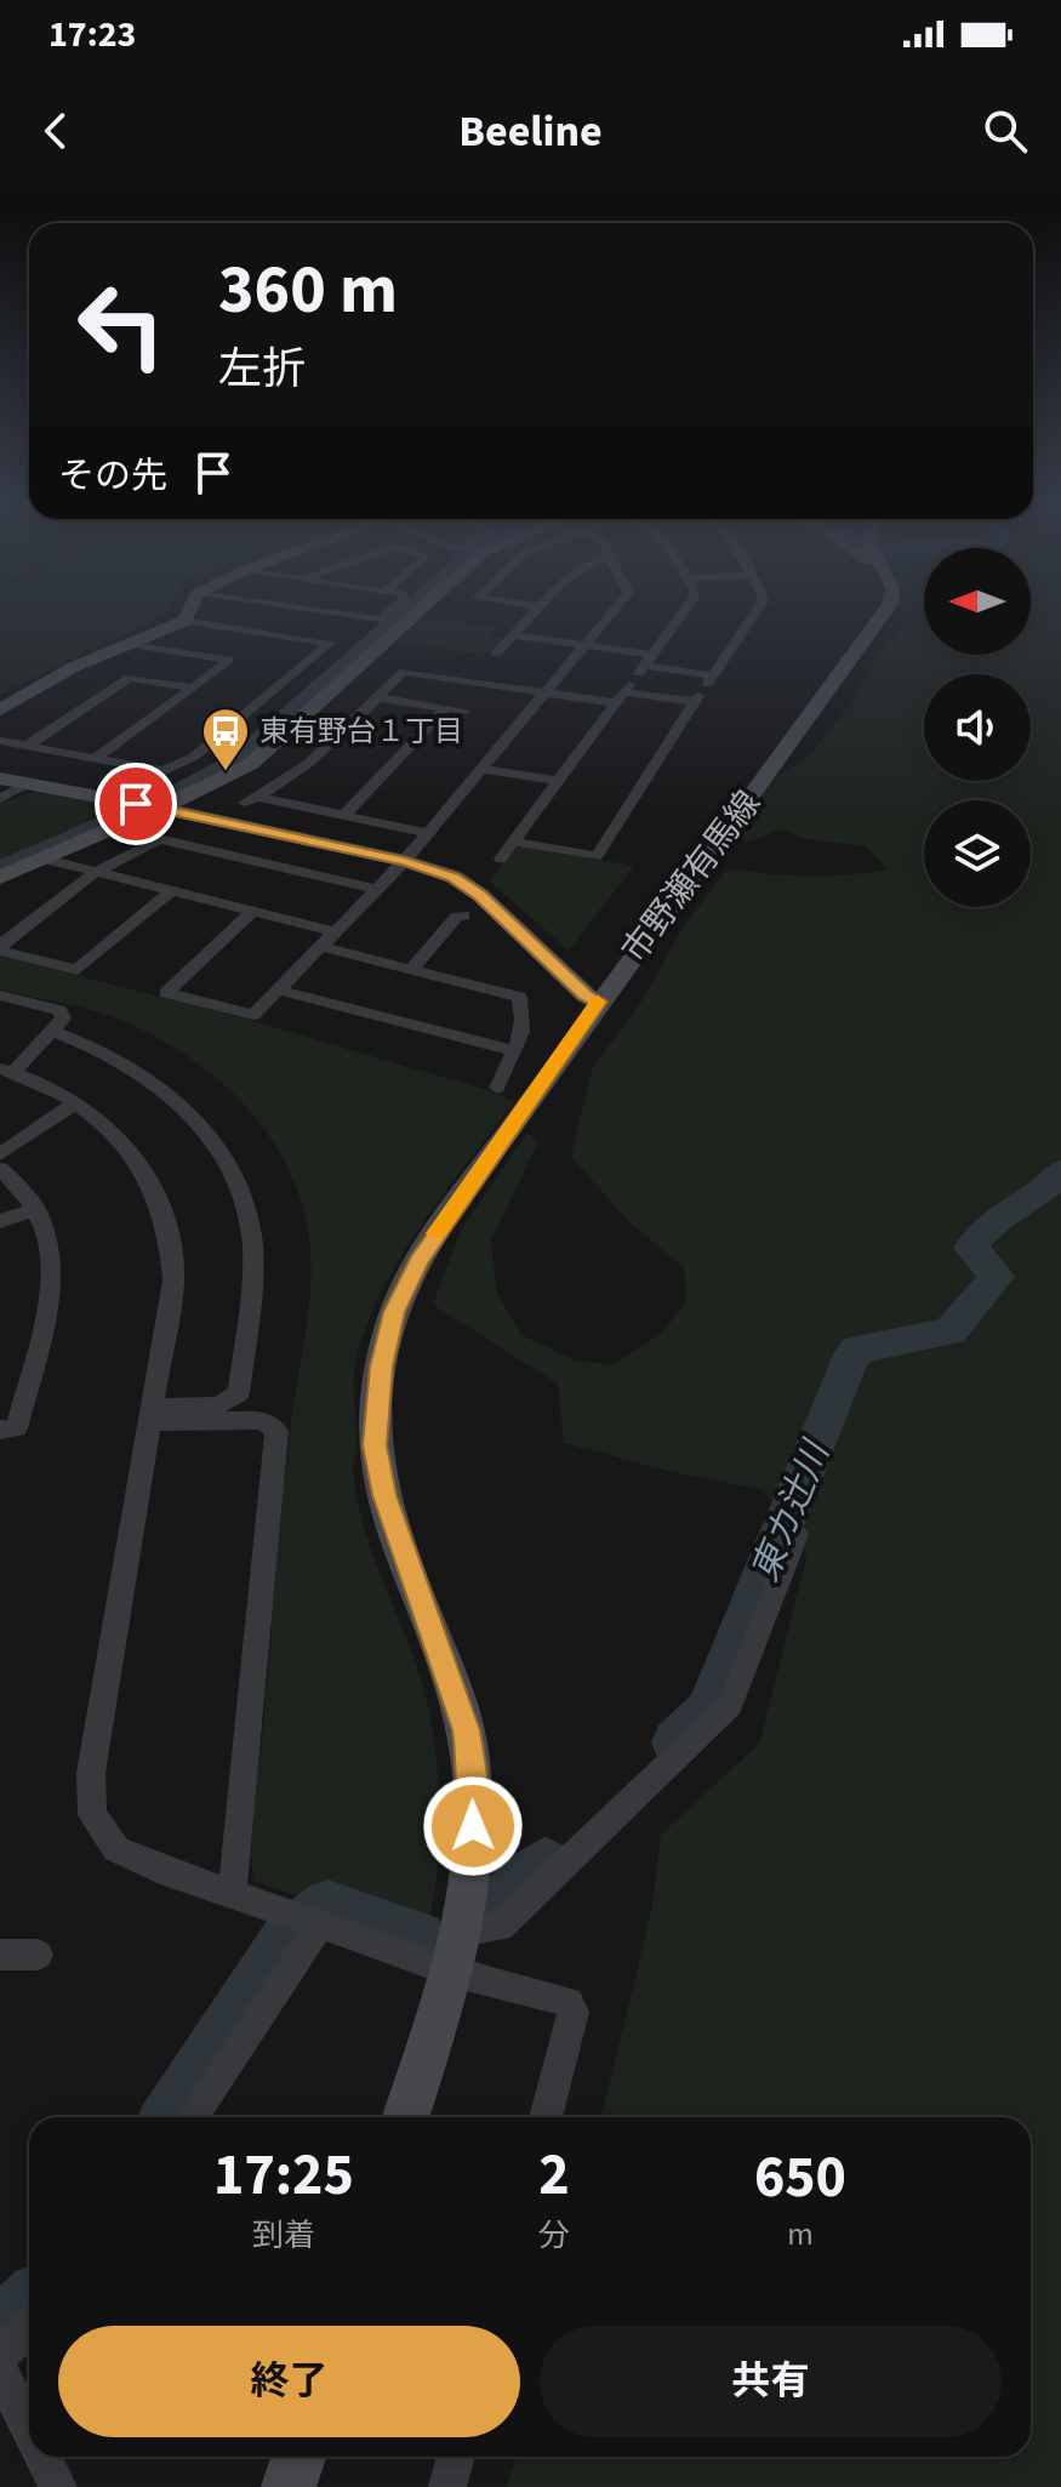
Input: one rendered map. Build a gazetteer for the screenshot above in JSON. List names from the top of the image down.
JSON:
{
  "streets": {
    "street": ["市野瀬有馬線"]
  },
  "water": ["東カ辻川"],
  "places": {
    "bus stop": ["東有野台１丁目"]
  },
  "north": "left",
  "page": {
    "status": "17:23",
    "header": "Beeline",
    "turn": ["360 m", "左折"],
    "then": "その先",
    "eta": [
      "17:25",
      "到着",
      "2",
      "分",
      "650",
      "m"
    ],
    "buttons": ["終了", "共有"]
  }
}
